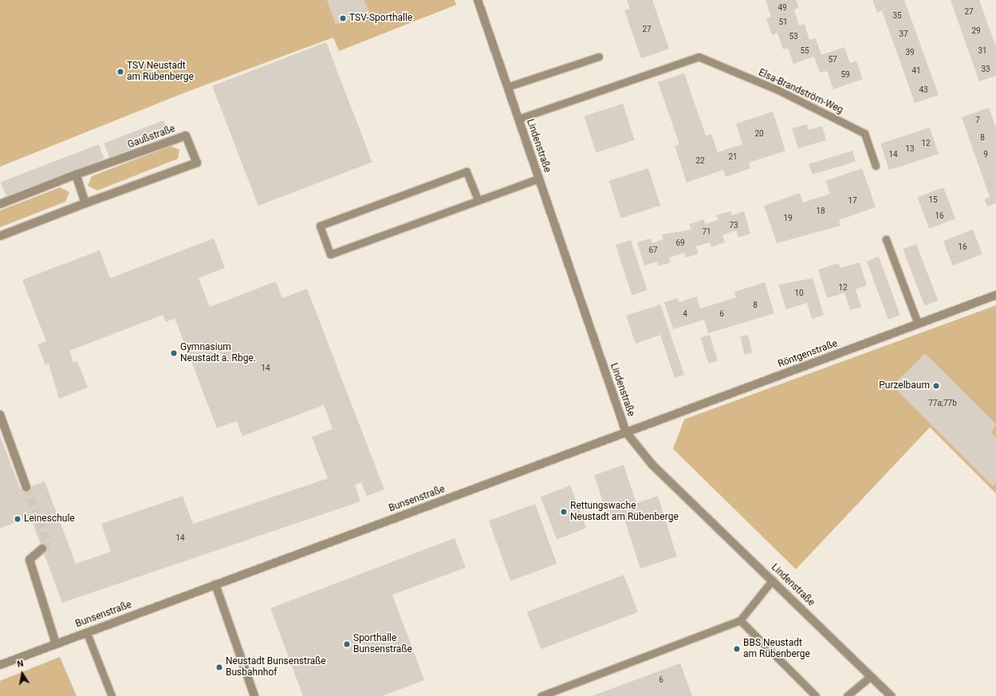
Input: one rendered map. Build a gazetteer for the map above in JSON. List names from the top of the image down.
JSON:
{
  "streets": {
    "street": [
      "Gaußstraße",
      "Lindenstraße",
      "Röntgenstraße",
      "Bunsenstraße"
    ],
    "lane": ["Elsa-Brandström-Weg"]
  },
  "crossings": [
    ["Elsa-Brandström-Weg", "Lindenstraße"],
    ["Lindenstraße", "Röntgenstraße"],
    ["Lindenstraße", "Bunsenstraße"],
    ["Röntgenstraße", "Bunsenstraße"]
  ],
  "places": [
    "TSV-Sporthalle",
    "TSV Neustadt am Rübenberge",
    "Gymnasium Neustadt a. Rbge.",
    "Purzelbaum",
    "Rettungswache Neustadt am Rübenberge",
    "Leineschule",
    "Sporthalle Bunsenstraße",
    "BBS Neustadt am Rübenberge",
    "Neustadt Bunsenstraße Busbahnhof"
  ],
  "house_numbers": [
    "49",
    "27",
    "35",
    "51",
    "27",
    "29",
    "37",
    "53",
    "55",
    "31",
    "39",
    "57",
    "33",
    "41",
    "59",
    "43",
    "7",
    "20",
    "8",
    "12",
    "13",
    "14",
    "9",
    "21",
    "22",
    "15",
    "17",
    "18",
    "16",
    "19",
    "73",
    "71",
    "69",
    "16",
    "67",
    "12",
    "10",
    "8",
    "4",
    "6",
    "14",
    "77a;77b",
    "14",
    "6"
  ],
  "north": "top"
}
